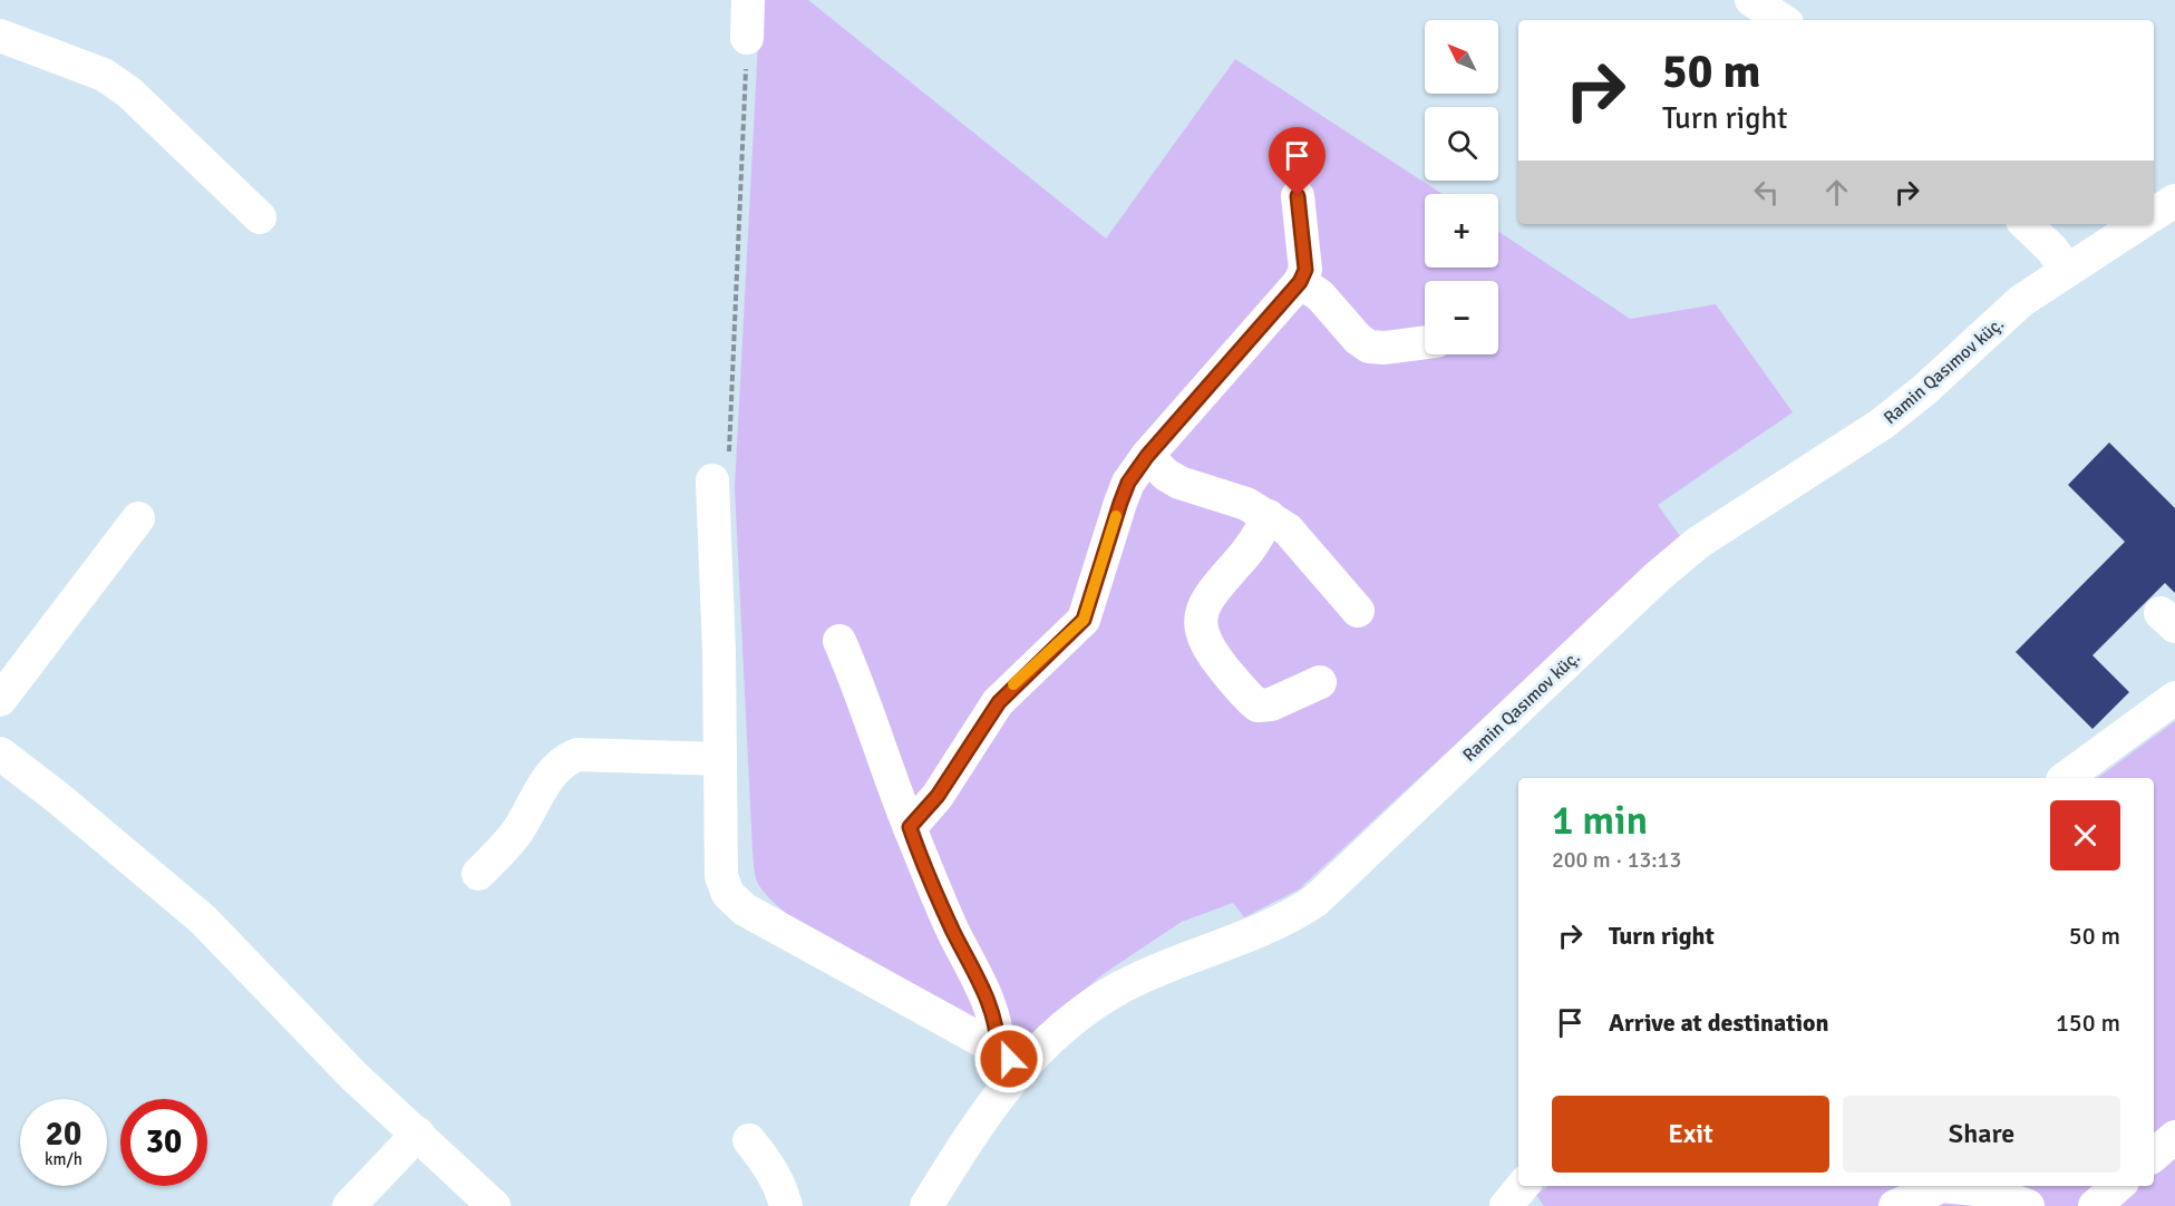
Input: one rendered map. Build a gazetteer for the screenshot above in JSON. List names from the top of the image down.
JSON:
{
  "streets": {
    "street": ["Ramin Qasımov küç."]
  },
  "north": "top left",
  "page": {
    "map_buttons": ["+", "−"],
    "turn": ["50 m", "Turn right"],
    "heading": ["1 min", "200 m · 13:13"],
    "list": [
      {
        "name": "Turn right",
        "value": "50 m"
      },
      {
        "name": "Arrive at destination",
        "value": "150 m"
      }
    ],
    "buttons": ["Exit", "Share"],
    "speed": "20 km/h",
    "limit": "30"
  }
}
